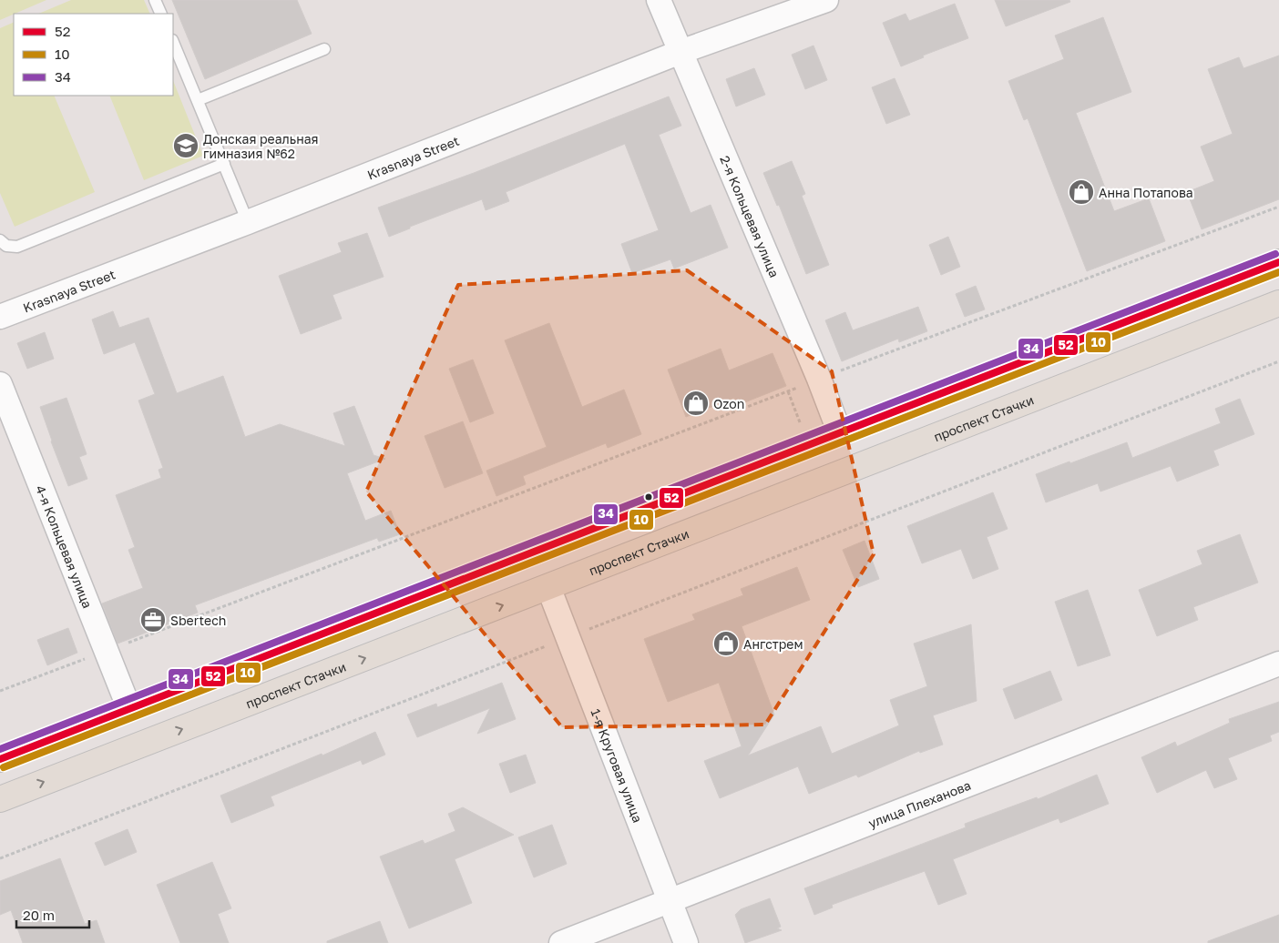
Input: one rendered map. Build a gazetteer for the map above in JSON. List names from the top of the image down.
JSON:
{
  "streets": {
    "main road": ["проспект Стачки"],
    "street": [
      "Krasnaya Street",
      "2-я Кольцевая улица",
      "4-я Кольцевая улица",
      "1-я Круговая улица",
      "улица Плеханова"
    ]
  },
  "crossings": [
    ["Krasnaya Street", "2-я Кольцевая улица"],
    ["проспект Стачки", "1-я Круговая улица"],
    ["1-я Круговая улица", "улица Плеханова"]
  ],
  "places": {
    "school or university": ["Донская реальная гимназия №62"],
    "shop": ["Анна Потапова", "Ozon", "Ангстрем"],
    "office": ["Sbertech"]
  },
  "lines": ["transit line 34", "transit line 52", "transit line 10"],
  "legend": ["52", "10", "34"],
  "scale_bar": "20 m"
}
